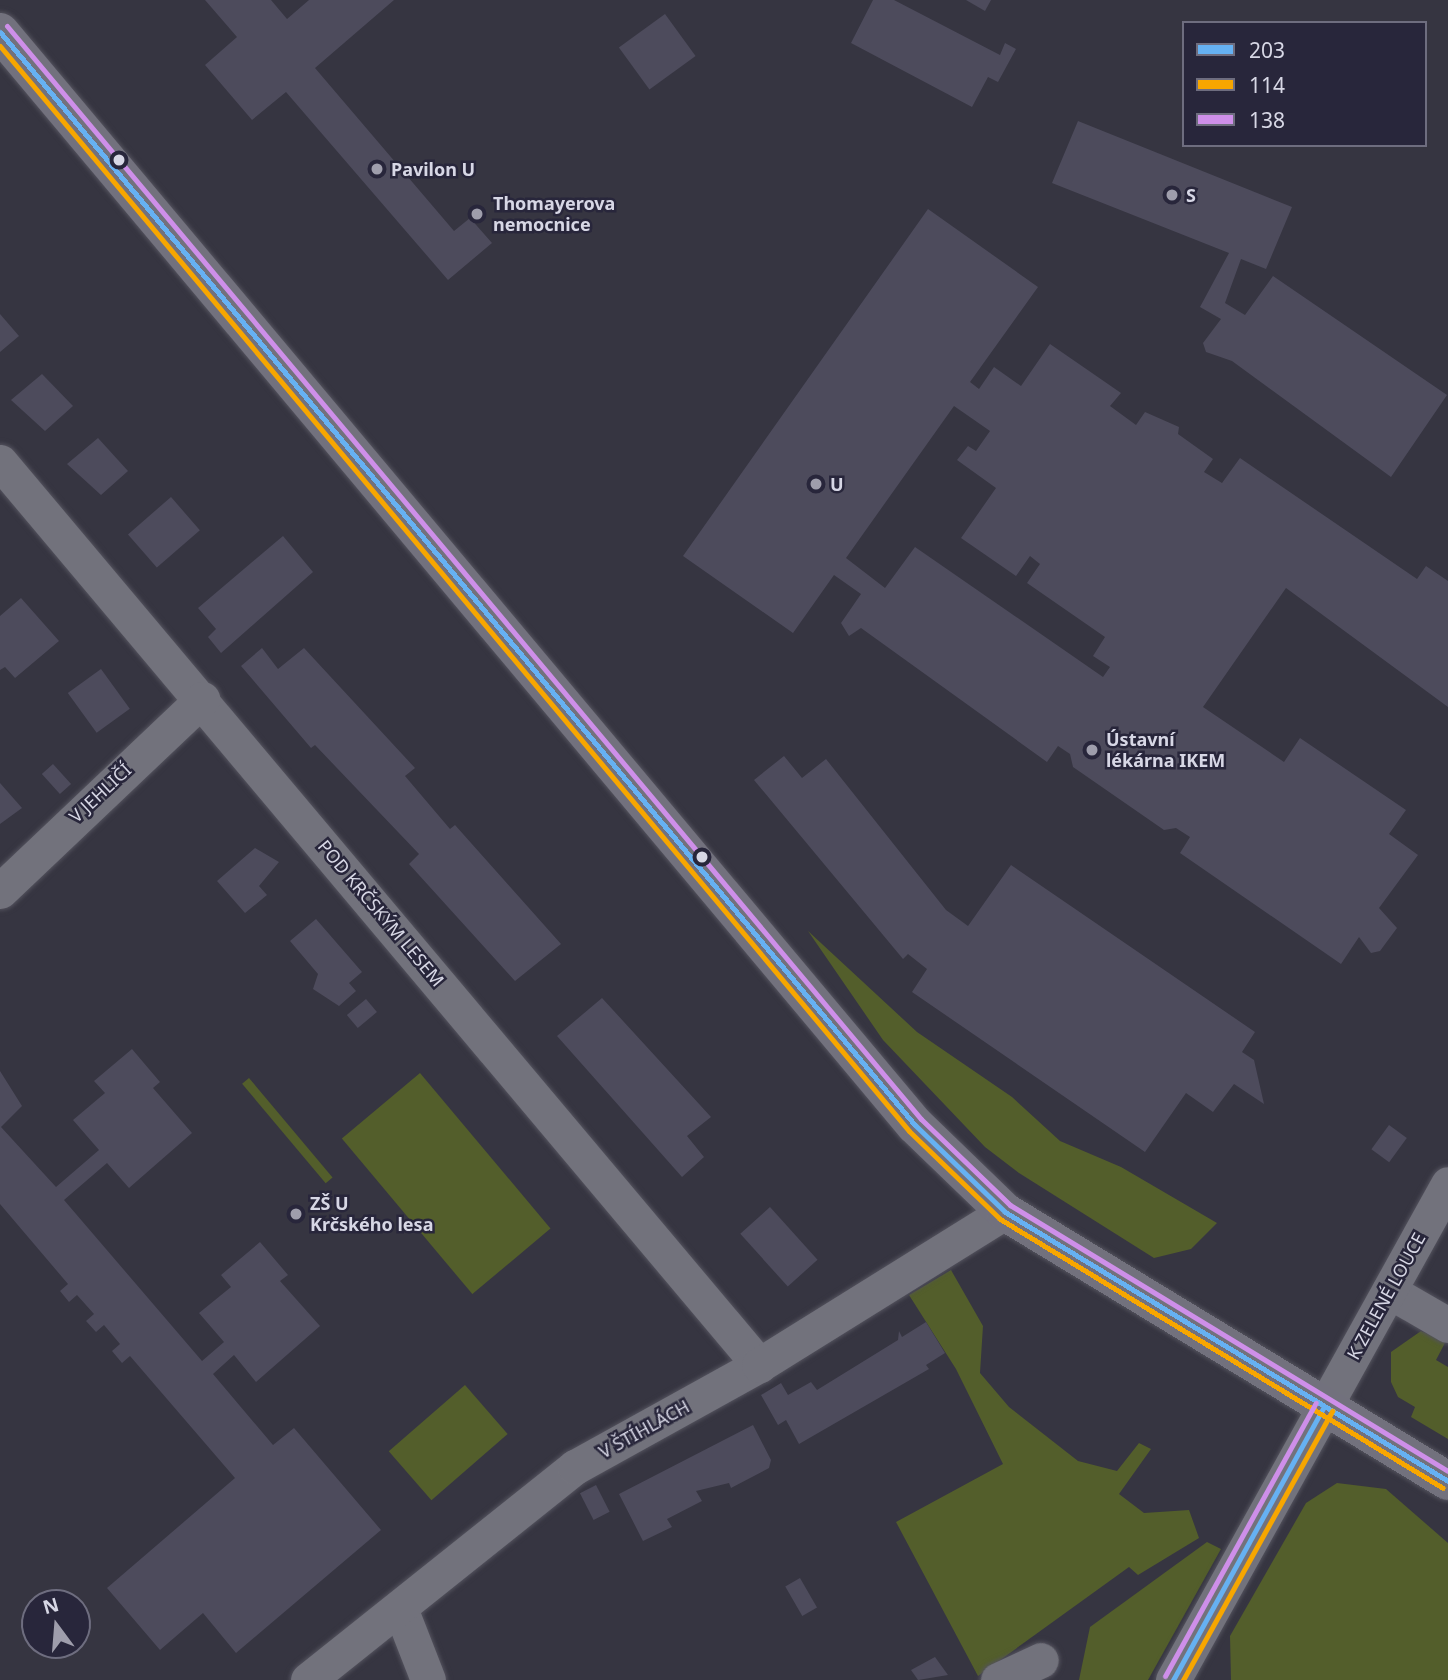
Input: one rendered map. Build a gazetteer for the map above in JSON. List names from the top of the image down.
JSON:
{
  "streets": {
    "street": [
      "V JEHLIČÍ",
      "POD KRČSKÝM LESEM",
      "K ZELENÉ LOUCE",
      "V ŠTÍHLÁCH"
    ]
  },
  "crossings": [
    ["V JEHLIČÍ", "POD KRČSKÝM LESEM"],
    ["POD KRČSKÝM LESEM", "V ŠTÍHLÁCH"]
  ],
  "places": [
    "Pavilon U",
    "S",
    "Thomayerova nemocnice",
    "U",
    "Ústavní lékárna IKEM",
    "ZŠ U Krčského lesa"
  ],
  "lines": ["transit line 138", "transit line 203", "transit line 114"],
  "legend": ["203", "114", "138"],
  "north": "top"
}
